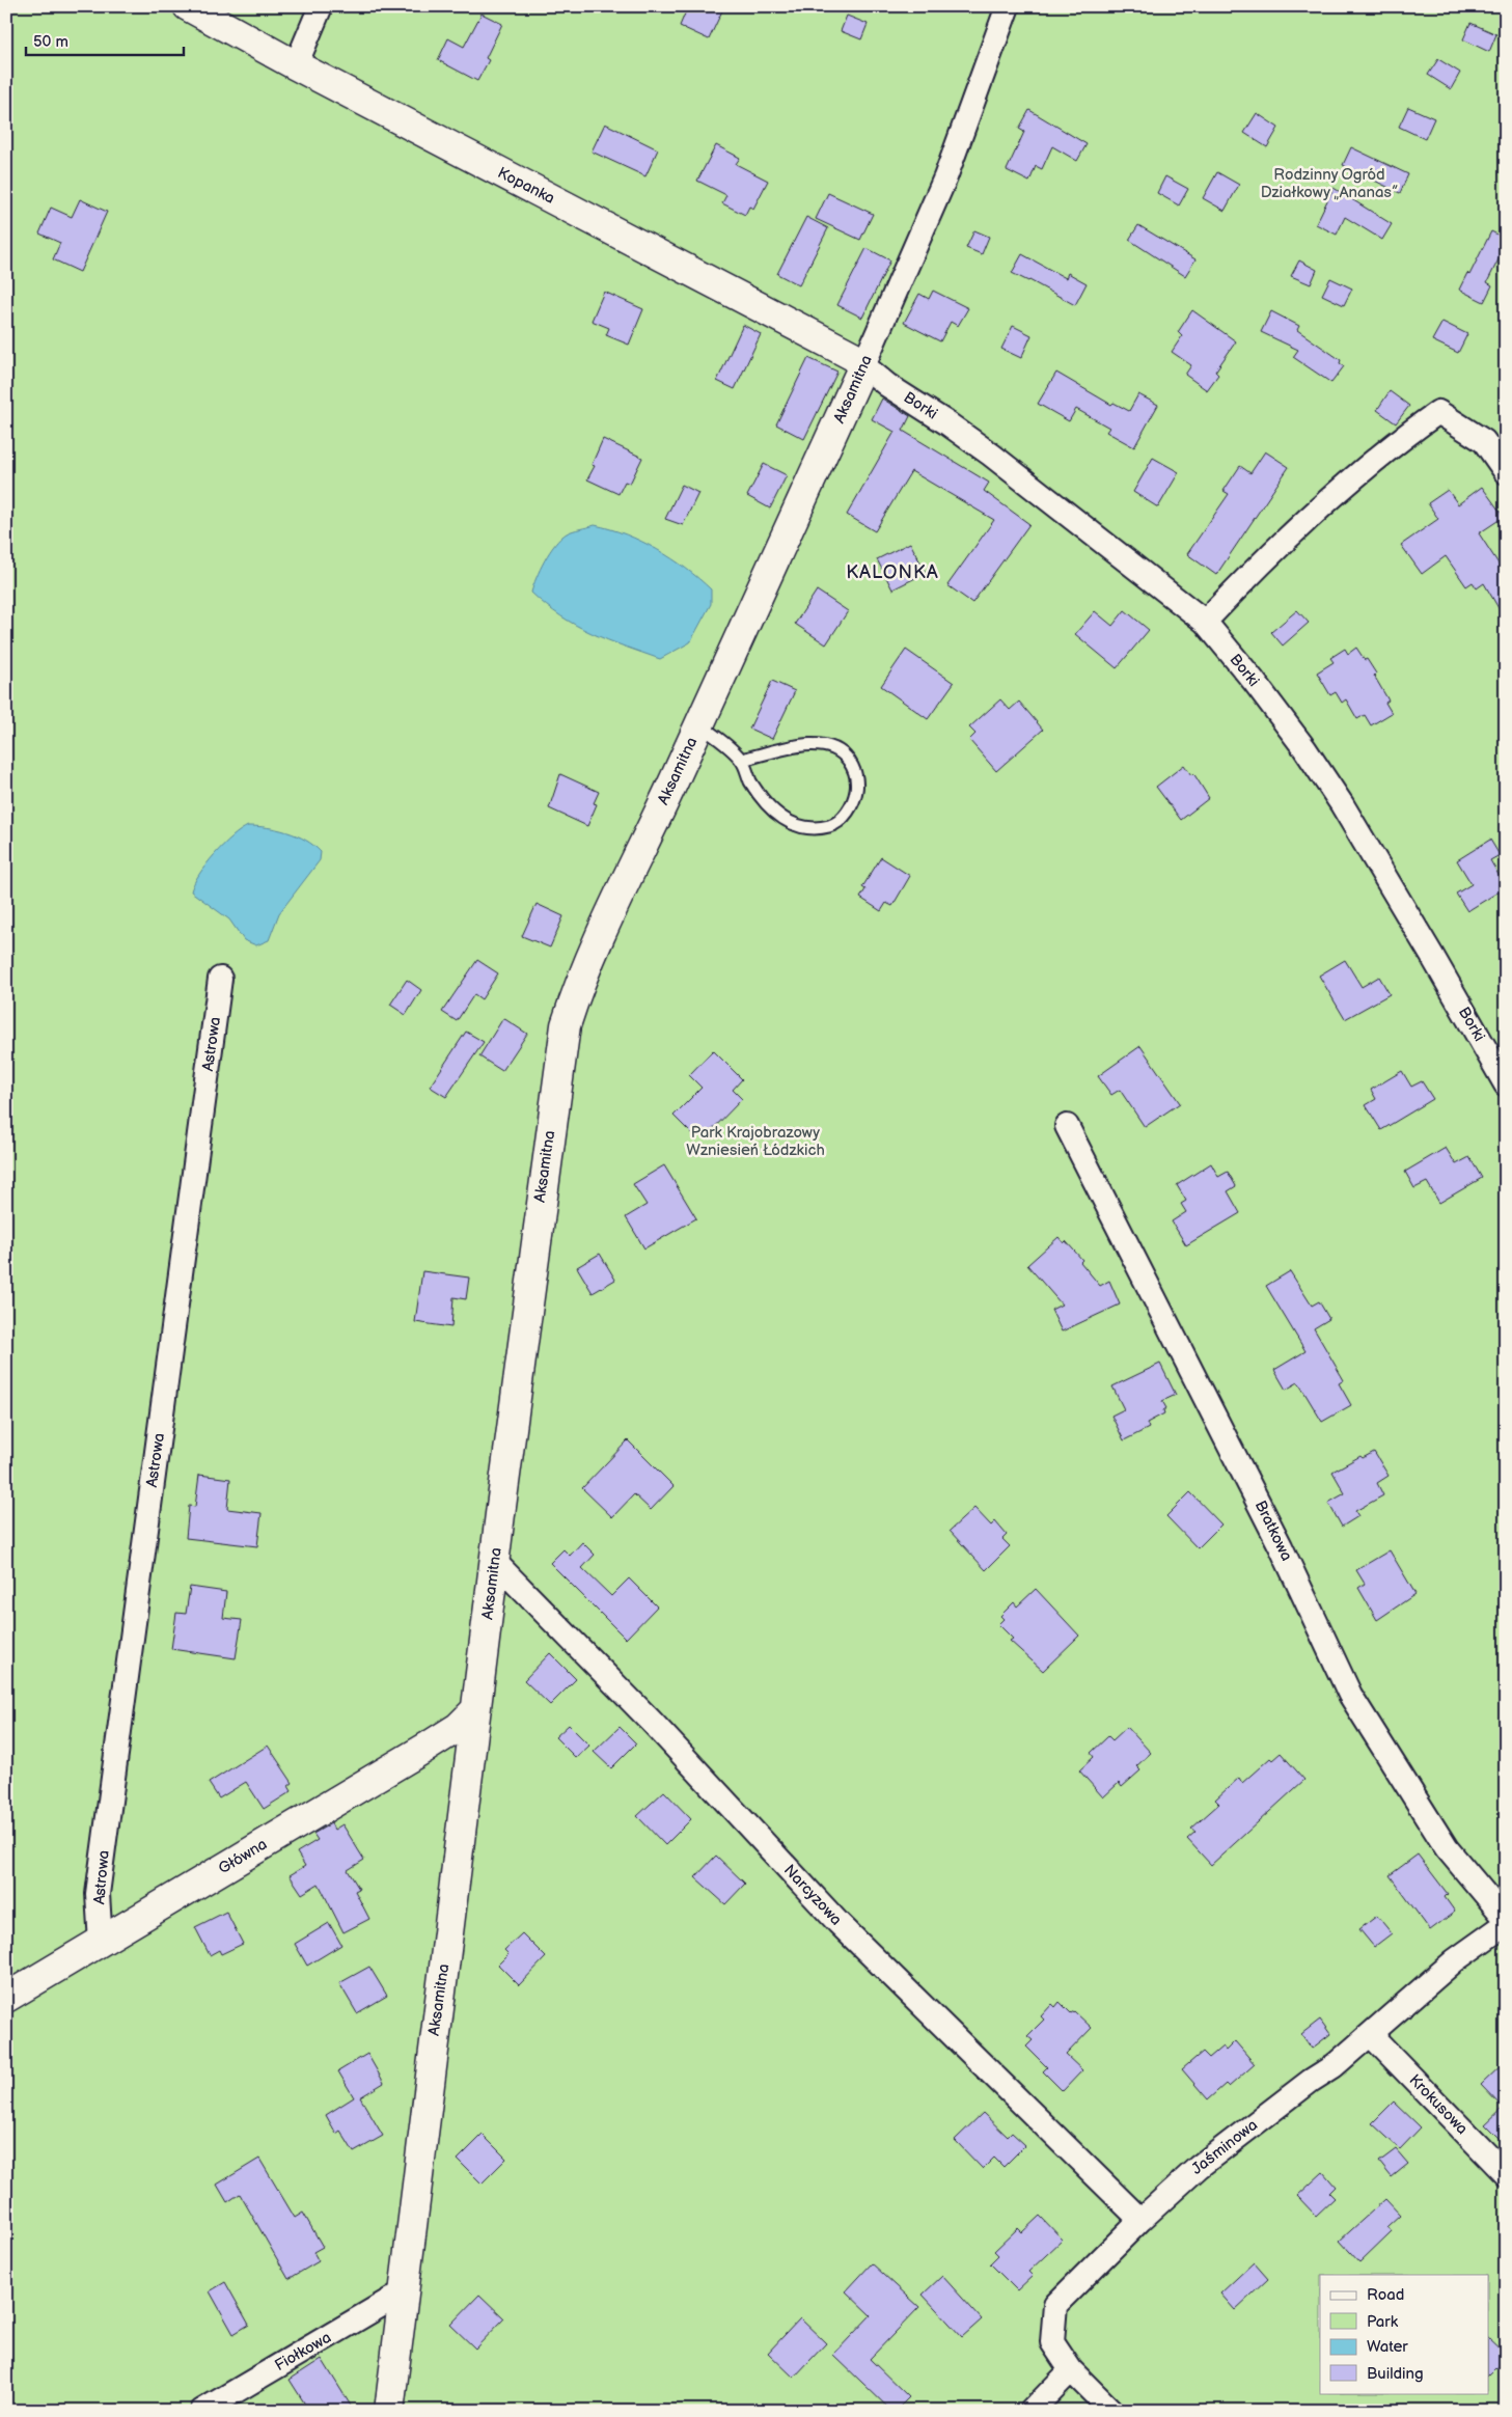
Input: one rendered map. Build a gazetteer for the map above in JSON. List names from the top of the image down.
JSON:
{
  "streets": {
    "street": [
      "Kopanka",
      "Aksamitna",
      "Borki",
      "Astrowa",
      "Bratkowa",
      "Główna",
      "Narcyzowa",
      "Krokusowa",
      "Jaśminowa",
      "Fiołkowa"
    ]
  },
  "crossings": [
    ["Kopanka", "Aksamitna"],
    ["Kopanka", "Borki"],
    ["Aksamitna", "Borki"],
    ["Aksamitna", "Główna"],
    ["Aksamitna", "Narcyzowa"],
    ["Aksamitna", "Fiołkowa"],
    ["Astrowa", "Główna"],
    ["Narcyzowa", "Jaśminowa"],
    ["Krokusowa", "Jaśminowa"]
  ],
  "districts": ["KALONKA"],
  "parks": ["Rodzinny Ogród Działkowy „Ananas”", "Park Krajobrazowy Wzniesień Łódzkich"],
  "legend": [
    "Road",
    "Park",
    "Water",
    "Building"
  ],
  "scale_bar": "50 m"
}
